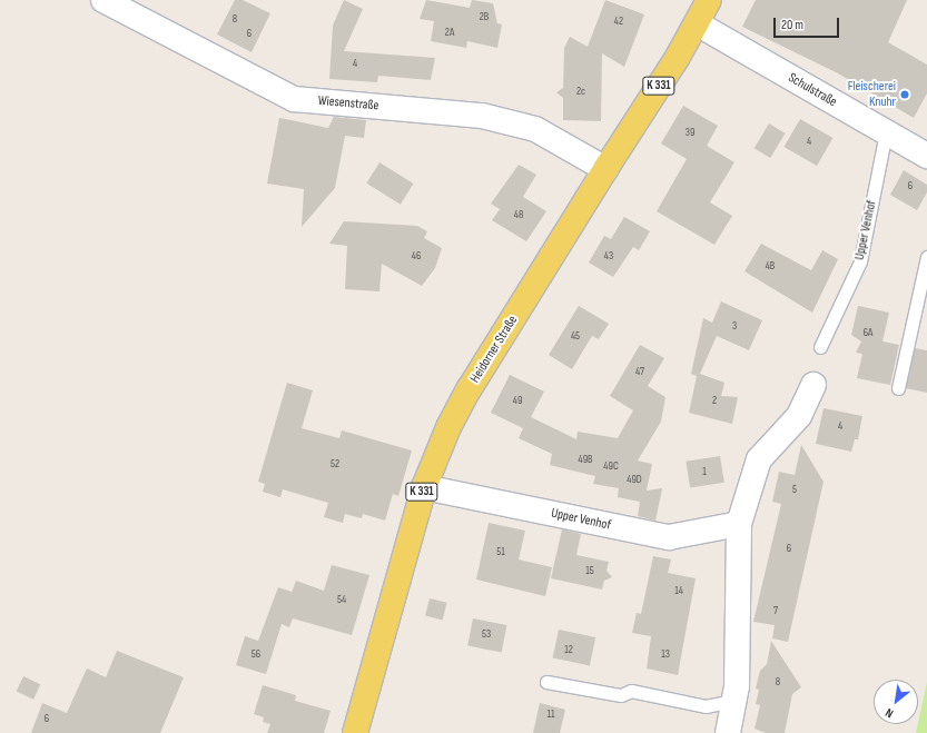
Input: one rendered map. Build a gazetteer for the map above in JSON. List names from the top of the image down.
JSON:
{
  "streets": {
    "main road": ["K 331", "Heidorner Straße"],
    "street": ["Schulstraße", "Wiesenstraße", "Upper Venhof"]
  },
  "crossings": [
    ["Schulstraße", "Upper Venhof"],
    ["Schulstraße", "Heidorner Straße"],
    ["Wiesenstraße", "Heidorner Straße"],
    ["Upper Venhof", "Heidorner Straße"]
  ],
  "places": ["Fleischerei Knuhr"],
  "house_numbers": [
    "2B",
    "8",
    "42",
    "2A",
    "6",
    "4",
    "2c",
    "39",
    "4",
    "6",
    "48",
    "46",
    "43",
    "4B",
    "3",
    "6A",
    "45",
    "47",
    "49",
    "2",
    "4",
    "49B",
    "52",
    "49C",
    "1",
    "49D",
    "5",
    "6",
    "51",
    "15",
    "14",
    "54",
    "7",
    "53",
    "12",
    "56",
    "13",
    "8",
    "11",
    "6"
  ],
  "scale_bar": "20 m",
  "north": "bottom left"
}
